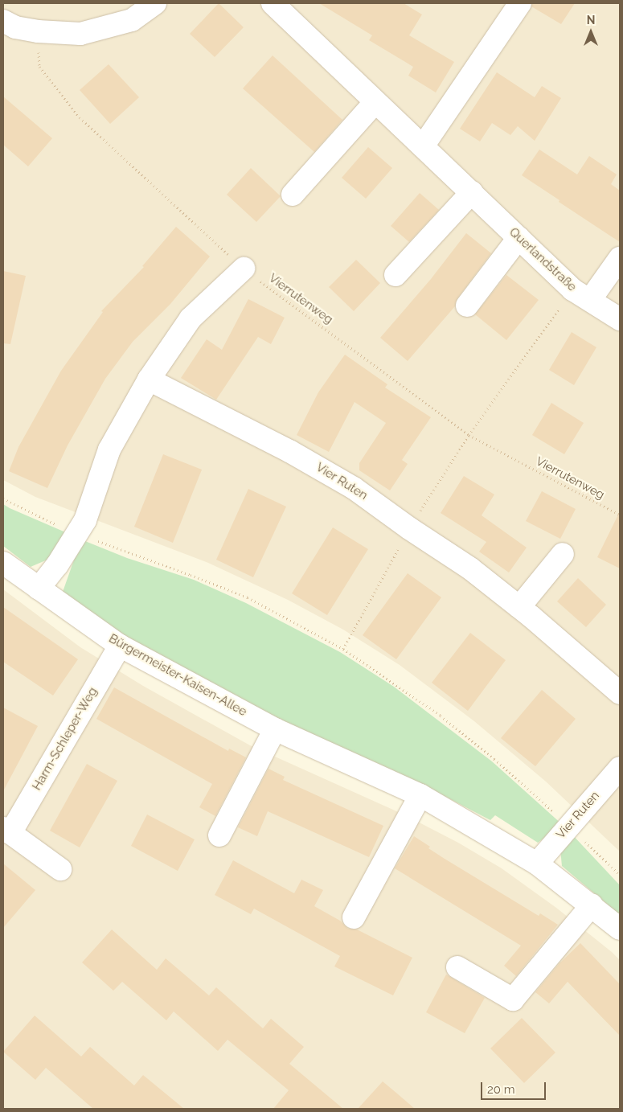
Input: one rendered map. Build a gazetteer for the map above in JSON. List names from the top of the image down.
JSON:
{
  "streets": {
    "street": [
      "Querlandstraße",
      "Vier Ruten",
      "Bürgermeister-Kaisen-Allee",
      "Harm-Schleper-Weg"
    ],
    "path": ["Vierrutenweg"]
  },
  "crossings": [
    ["Vier Ruten", "Bürgermeister-Kaisen-Allee"],
    ["Bürgermeister-Kaisen-Allee", "Harm-Schleper-Weg"]
  ],
  "scale_bar": "20 m",
  "north": "top"
}
